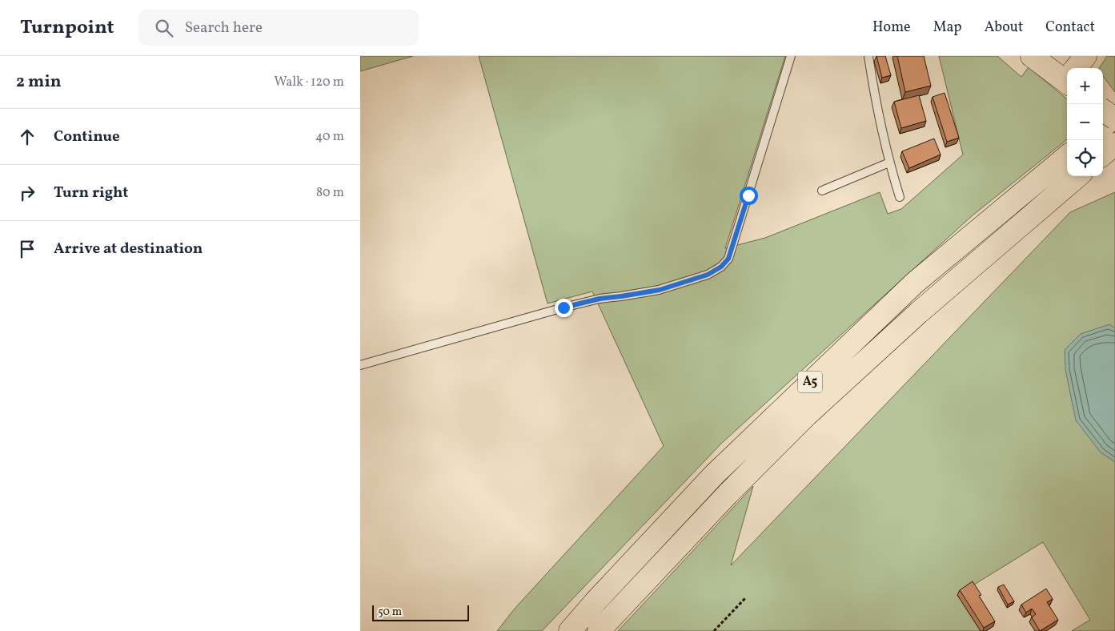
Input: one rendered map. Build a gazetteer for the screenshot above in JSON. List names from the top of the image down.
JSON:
{
  "streets": {
    "highway": ["A5"]
  },
  "scale_bar": "50 m",
  "page": {
    "header": "Turnpoint",
    "search": "Search here",
    "nav": [
      "Home",
      "Map",
      "About",
      "Contact"
    ],
    "heading": ["2 min", "Walk · 120 m"],
    "map_buttons": ["+", "−"],
    "list": [
      ["Continue", "40 m"],
      ["Turn right", "80 m"],
      "Arrive at destination"
    ],
    "scale": "50 m"
  }
}
